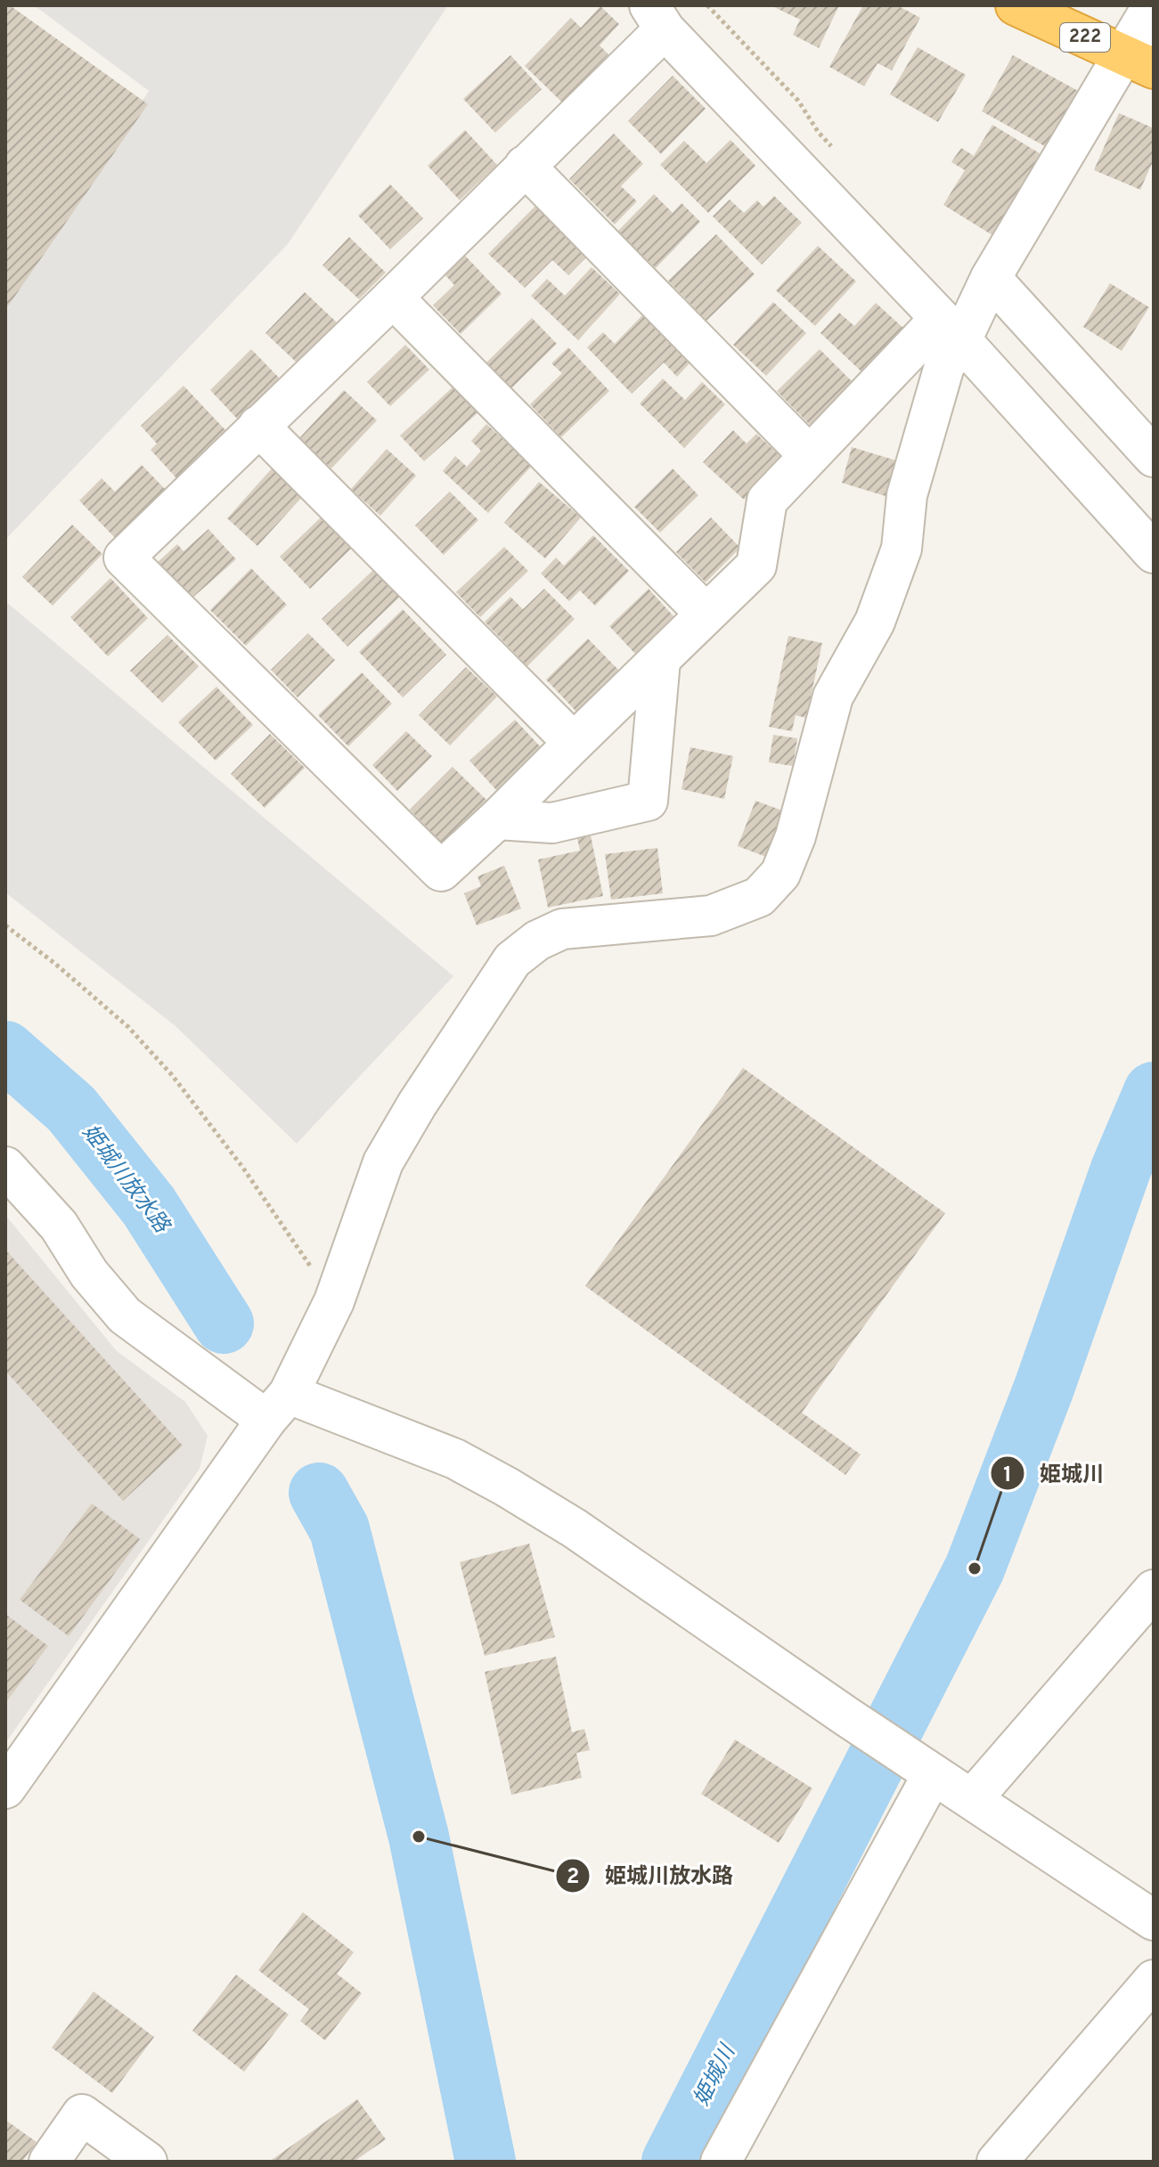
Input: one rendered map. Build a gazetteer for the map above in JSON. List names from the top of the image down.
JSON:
{
  "streets": {
    "highway": ["222"]
  },
  "water": ["姫城川放水路", "姫城川"],
  "places": ["姫城川", "姫城川放水路"]
}
